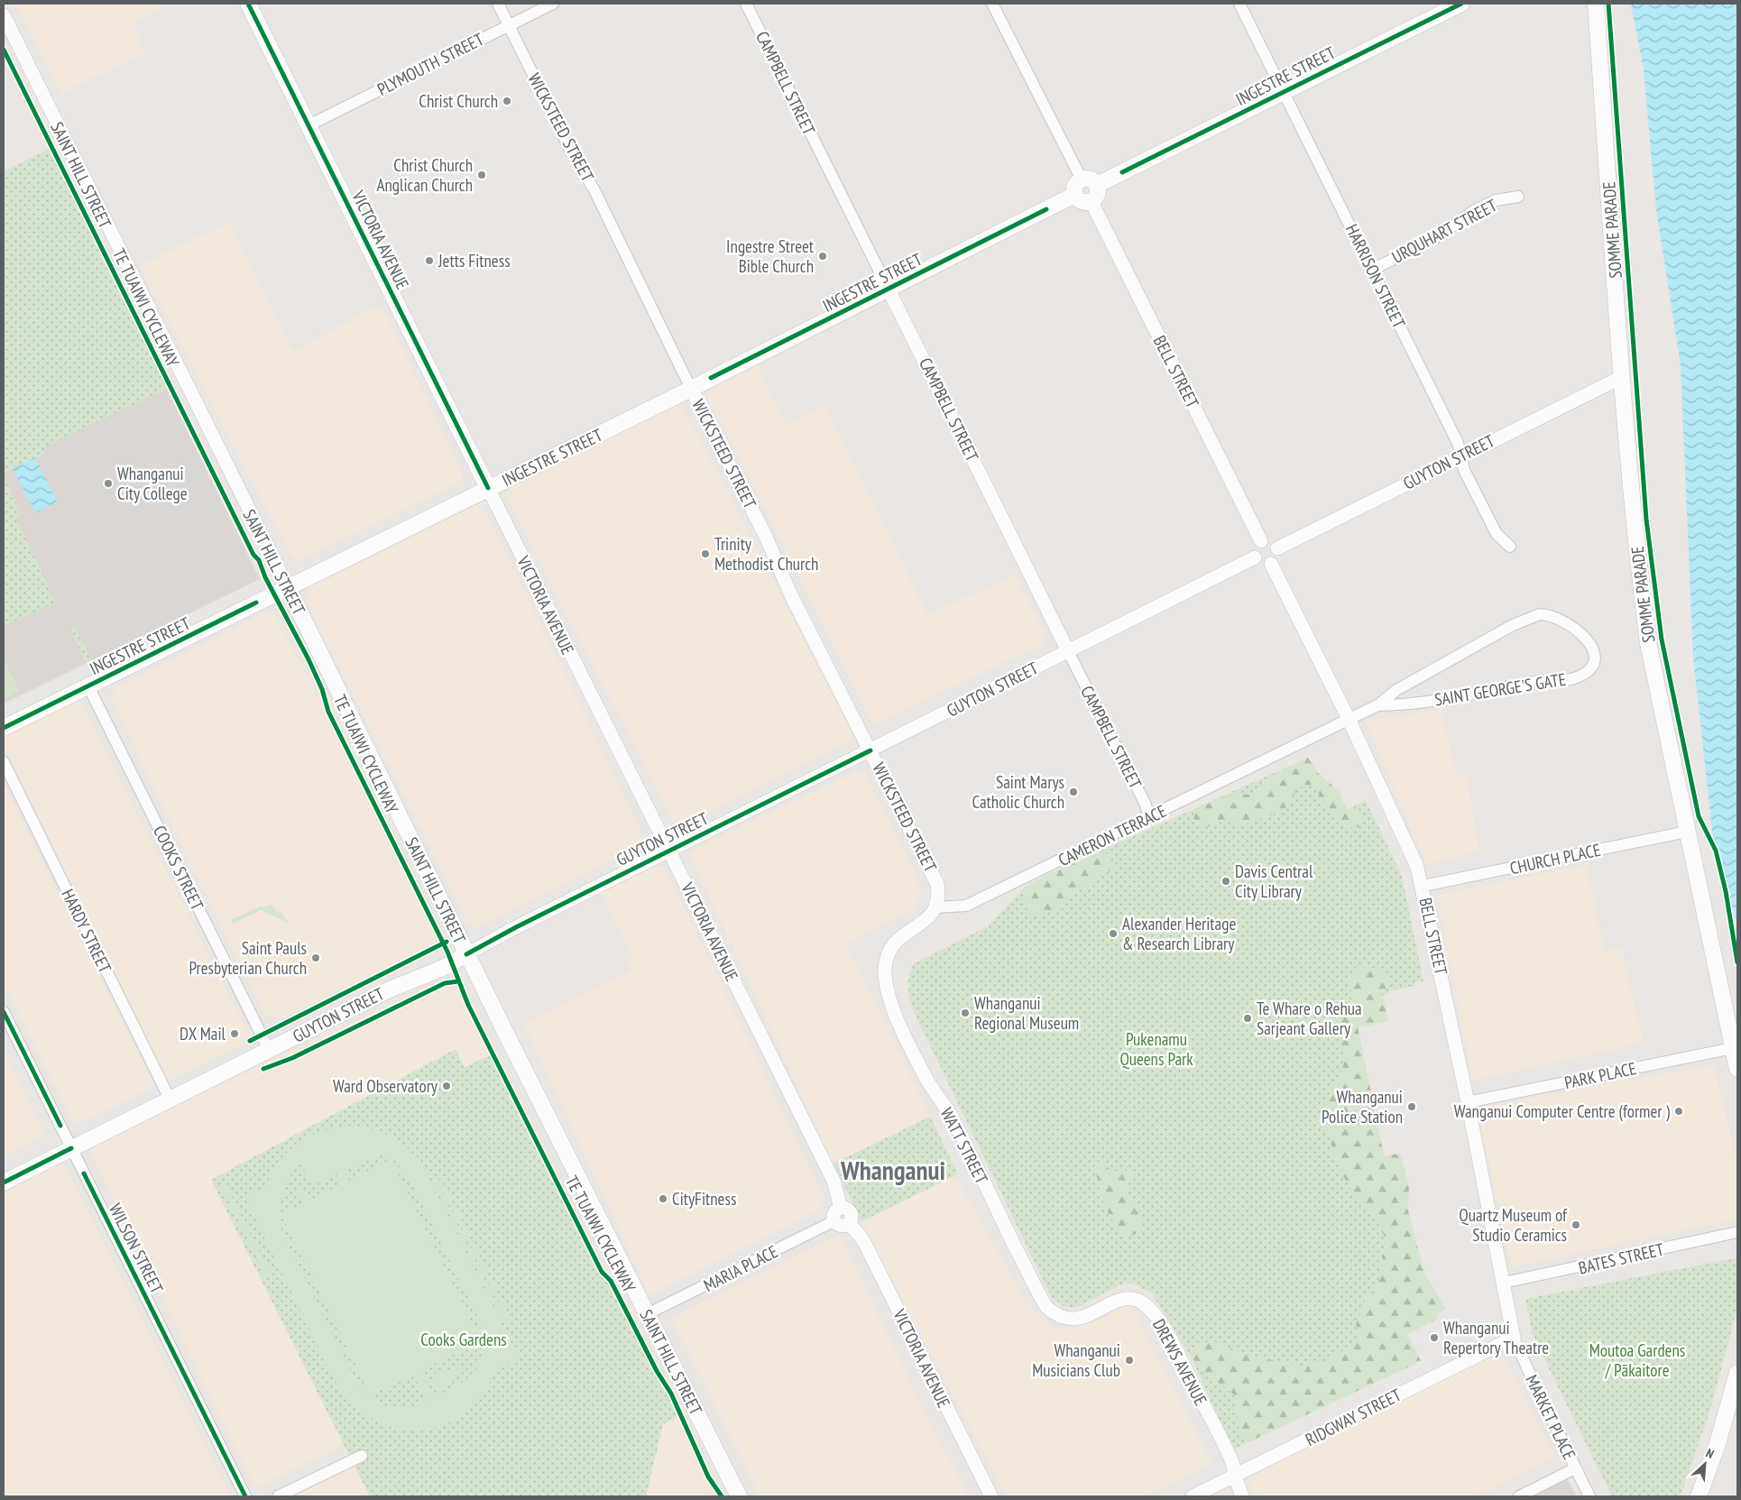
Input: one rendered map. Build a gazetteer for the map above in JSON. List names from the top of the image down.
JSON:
{
  "streets": {
    "main road": [
      "INGESTRE STREET",
      "SAINT HILL STREET",
      "SOMME PARADE",
      "VICTORIA AVENUE",
      "GUYTON STREET"
    ],
    "street": [
      "PLYMOUTH STREET",
      "CAMPBELL STREET",
      "WICKSTEED STREET",
      "URQUHART STREET",
      "HARRISON STREET",
      "BELL STREET",
      "SAINT GEORGE'S GATE",
      "CAMERON TERRACE",
      "CHURCH PLACE",
      "COOKS STREET",
      "HARDY STREET",
      "PARK PLACE",
      "WATT STREET",
      "WILSON STREET",
      "BATES STREET",
      "MARIA PLACE",
      "DREWS AVENUE",
      "RIDGWAY STREET",
      "MARKET PLACE"
    ],
    "cycle path": ["TE TUAIWI CYCLEWAY"]
  },
  "crossings": [
    ["PLYMOUTH STREET", "WICKSTEED STREET"],
    ["PLYMOUTH STREET", "VICTORIA AVENUE"],
    ["INGESTRE STREET", "CAMPBELL STREET"],
    ["INGESTRE STREET", "WICKSTEED STREET"],
    ["INGESTRE STREET", "SAINT HILL STREET"],
    ["INGESTRE STREET", "VICTORIA AVENUE"],
    ["INGESTRE STREET", "HARRISON STREET"],
    ["INGESTRE STREET", "BELL STREET"],
    ["INGESTRE STREET", "COOKS STREET"],
    ["CAMPBELL STREET", "GUYTON STREET"],
    ["CAMPBELL STREET", "CAMERON TERRACE"],
    ["WICKSTEED STREET", "GUYTON STREET"],
    ["WICKSTEED STREET", "CAMERON TERRACE"],
    ["WICKSTEED STREET", "WATT STREET"],
    ["SAINT HILL STREET", "GUYTON STREET"],
    ["SAINT HILL STREET", "MARIA PLACE"],
    ["SOMME PARADE", "GUYTON STREET"],
    ["SOMME PARADE", "CHURCH PLACE"],
    ["SOMME PARADE", "PARK PLACE"],
    ["URQUHART STREET", "HARRISON STREET"],
    ["VICTORIA AVENUE", "GUYTON STREET"],
    ["VICTORIA AVENUE", "MARIA PLACE"],
    ["HARRISON STREET", "GUYTON STREET"],
    ["BELL STREET", "GUYTON STREET"],
    ["BELL STREET", "SAINT GEORGE'S GATE"],
    ["BELL STREET", "CAMERON TERRACE"],
    ["BELL STREET", "CHURCH PLACE"],
    ["BELL STREET", "PARK PLACE"],
    ["BELL STREET", "BATES STREET"],
    ["BELL STREET", "RIDGWAY STREET"],
    ["BELL STREET", "MARKET PLACE"],
    ["GUYTON STREET", "COOKS STREET"],
    ["GUYTON STREET", "HARDY STREET"],
    ["GUYTON STREET", "WILSON STREET"],
    ["SAINT GEORGE'S GATE", "CAMERON TERRACE"],
    ["CAMERON TERRACE", "WATT STREET"],
    ["WATT STREET", "DREWS AVENUE"],
    ["DREWS AVENUE", "RIDGWAY STREET"],
    ["RIDGWAY STREET", "MARKET PLACE"]
  ],
  "districts": ["Whanganui"],
  "parks": ["Pukenamu Queens Park", "Cooks Gardens", "Moutoa Gardens / Pākaitore"],
  "places": [
    "Christ Church",
    "Christ Church Anglican Church",
    "Ingestre Street Bible Church",
    "Jetts Fitness",
    "Whanganui City College",
    "Trinity Methodist Church",
    "Saint Marys Catholic Church",
    "Davis Central City Library",
    "Alexander Heritage & Research Library",
    "Saint Pauls Presbyterian Church",
    "Whanganui Regional Museum",
    "Te Whare o Rehua Sarjeant Gallery",
    "DX Mail",
    "Ward Observatory",
    "Whanganui Police Station",
    "Wanganui Computer Centre (former )",
    "CityFitness",
    "Quartz Museum of Studio Ceramics",
    "Whanganui Repertory Theatre",
    "Whanganui Musicians Club"
  ],
  "north": "top right"
}
